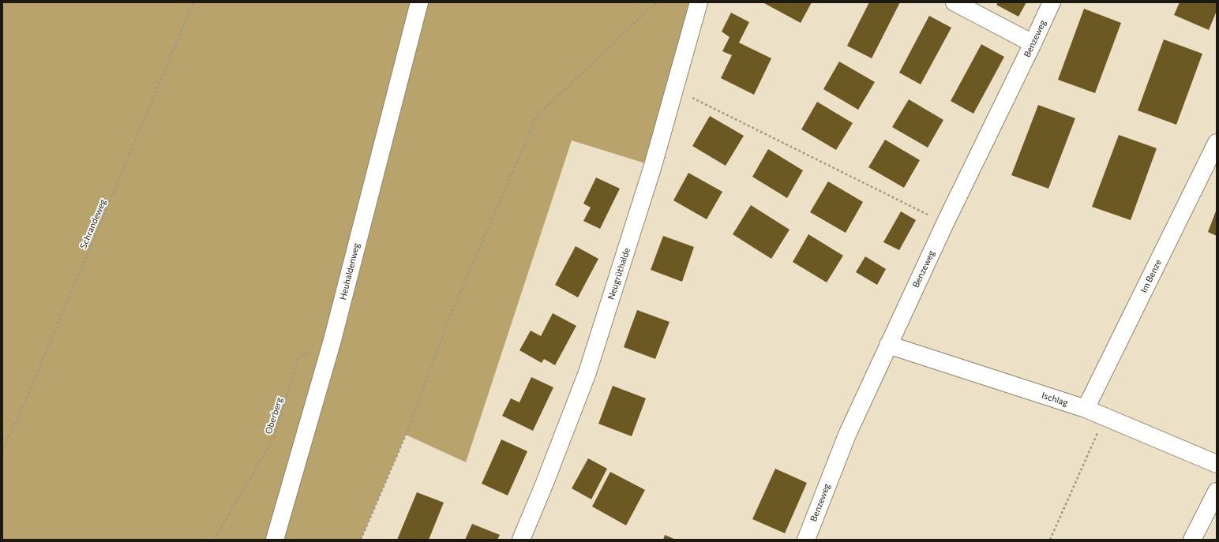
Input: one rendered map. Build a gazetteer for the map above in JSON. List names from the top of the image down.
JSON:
{
  "streets": {
    "street": [
      "Benzeweg",
      "Heuhaldenweg",
      "Neugrüthalde",
      "Im Benze",
      "Ischlag"
    ],
    "path": ["Schrandeweg", "Oberberg"]
  },
  "crossings": [
    ["Benzeweg", "Ischlag"],
    ["Heuhaldenweg", "Oberberg"],
    ["Im Benze", "Ischlag"]
  ]
}
